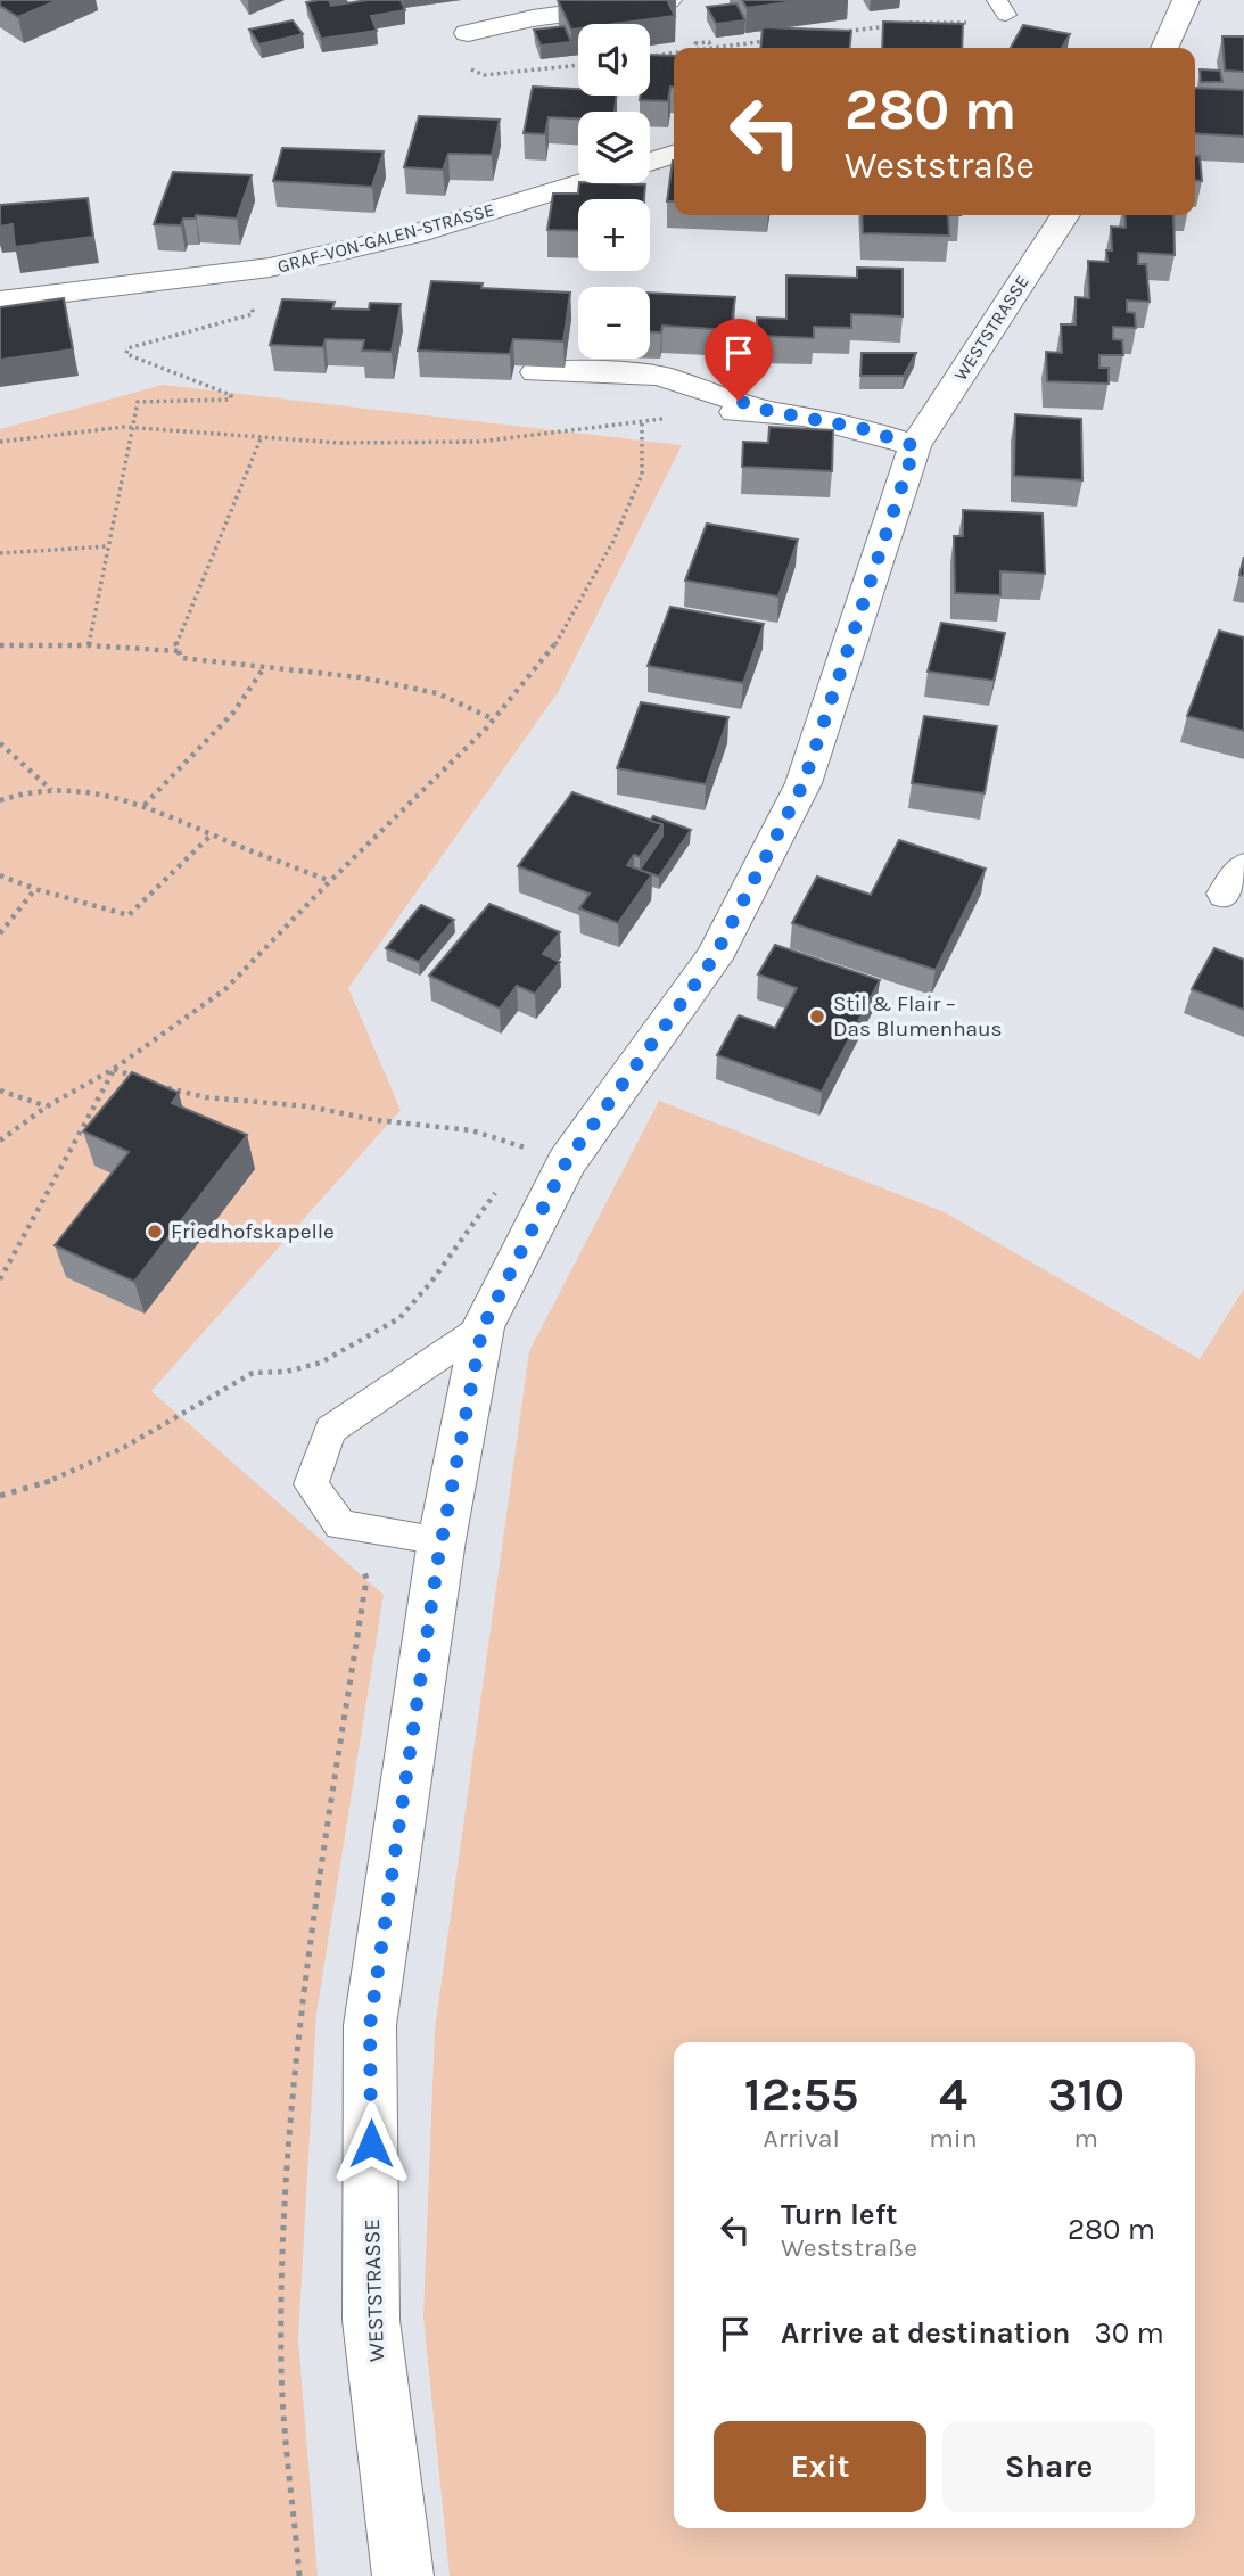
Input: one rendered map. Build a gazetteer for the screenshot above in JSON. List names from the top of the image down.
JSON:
{
  "streets": {
    "street": ["GRAF-VON-GALEN-STRASSE", "WESTSTRASSE"]
  },
  "places": ["Stil & Flair – Das Blumenhaus", "Friedhofskapelle"],
  "page": {
    "map_buttons": ["+", "−"],
    "turn": ["280 m", "Weststraße"],
    "eta": [
      "12:55",
      "Arrival",
      "4",
      "min",
      "310",
      "m"
    ],
    "list": [
      {
        "name": "Turn left",
        "note": "Weststraße",
        "value": "280 m"
      },
      {
        "name": "Arrive at destination",
        "value": "30 m"
      }
    ],
    "buttons": ["Exit", "Share"]
  }
}
